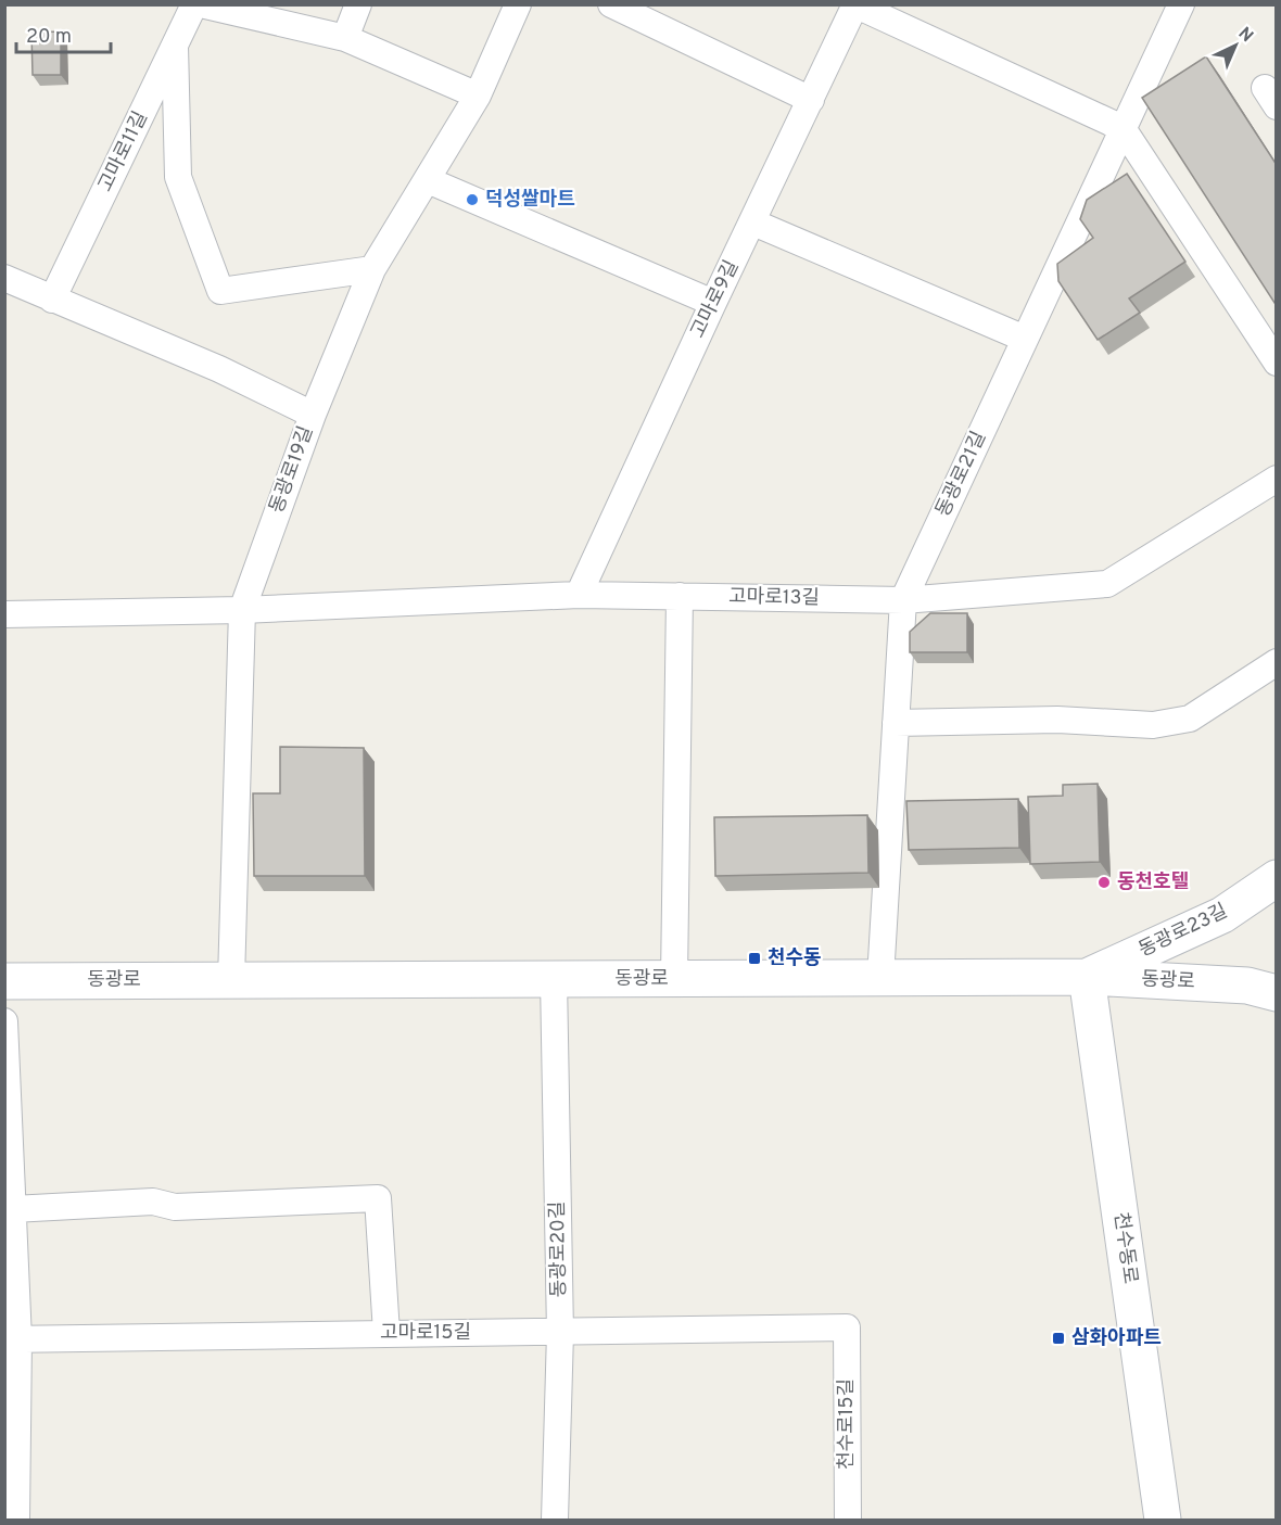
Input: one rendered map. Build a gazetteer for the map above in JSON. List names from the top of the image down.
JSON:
{
  "streets": {
    "main road": ["동광로23길", "동광로", "천수동로"],
    "street": [
      "고마로11길",
      "고마로9길",
      "동광로19길",
      "동광로21길",
      "고마로13길",
      "동광로20길",
      "고마로15길",
      "천수로15길"
    ]
  },
  "crossings": [
    ["고마로9길", "동광로21길"],
    ["고마로9길", "고마로13길"],
    ["동광로19길", "고마로13길"],
    ["동광로19길", "동광로"],
    ["동광로21길", "고마로13길"],
    ["동광로21길", "동광로"],
    ["동광로23길", "동광로"],
    ["동광로23길", "천수동로"],
    ["동광로", "천수동로"],
    ["동광로", "동광로20길"],
    ["동광로20길", "고마로15길"],
    ["고마로15길", "천수로15길"]
  ],
  "places": {
    "other": ["덕성쌀마트", "동천호텔"],
    "transit": ["천수동", "삼화아파트"]
  },
  "scale_bar": "20 m",
  "north": "top right"
}
